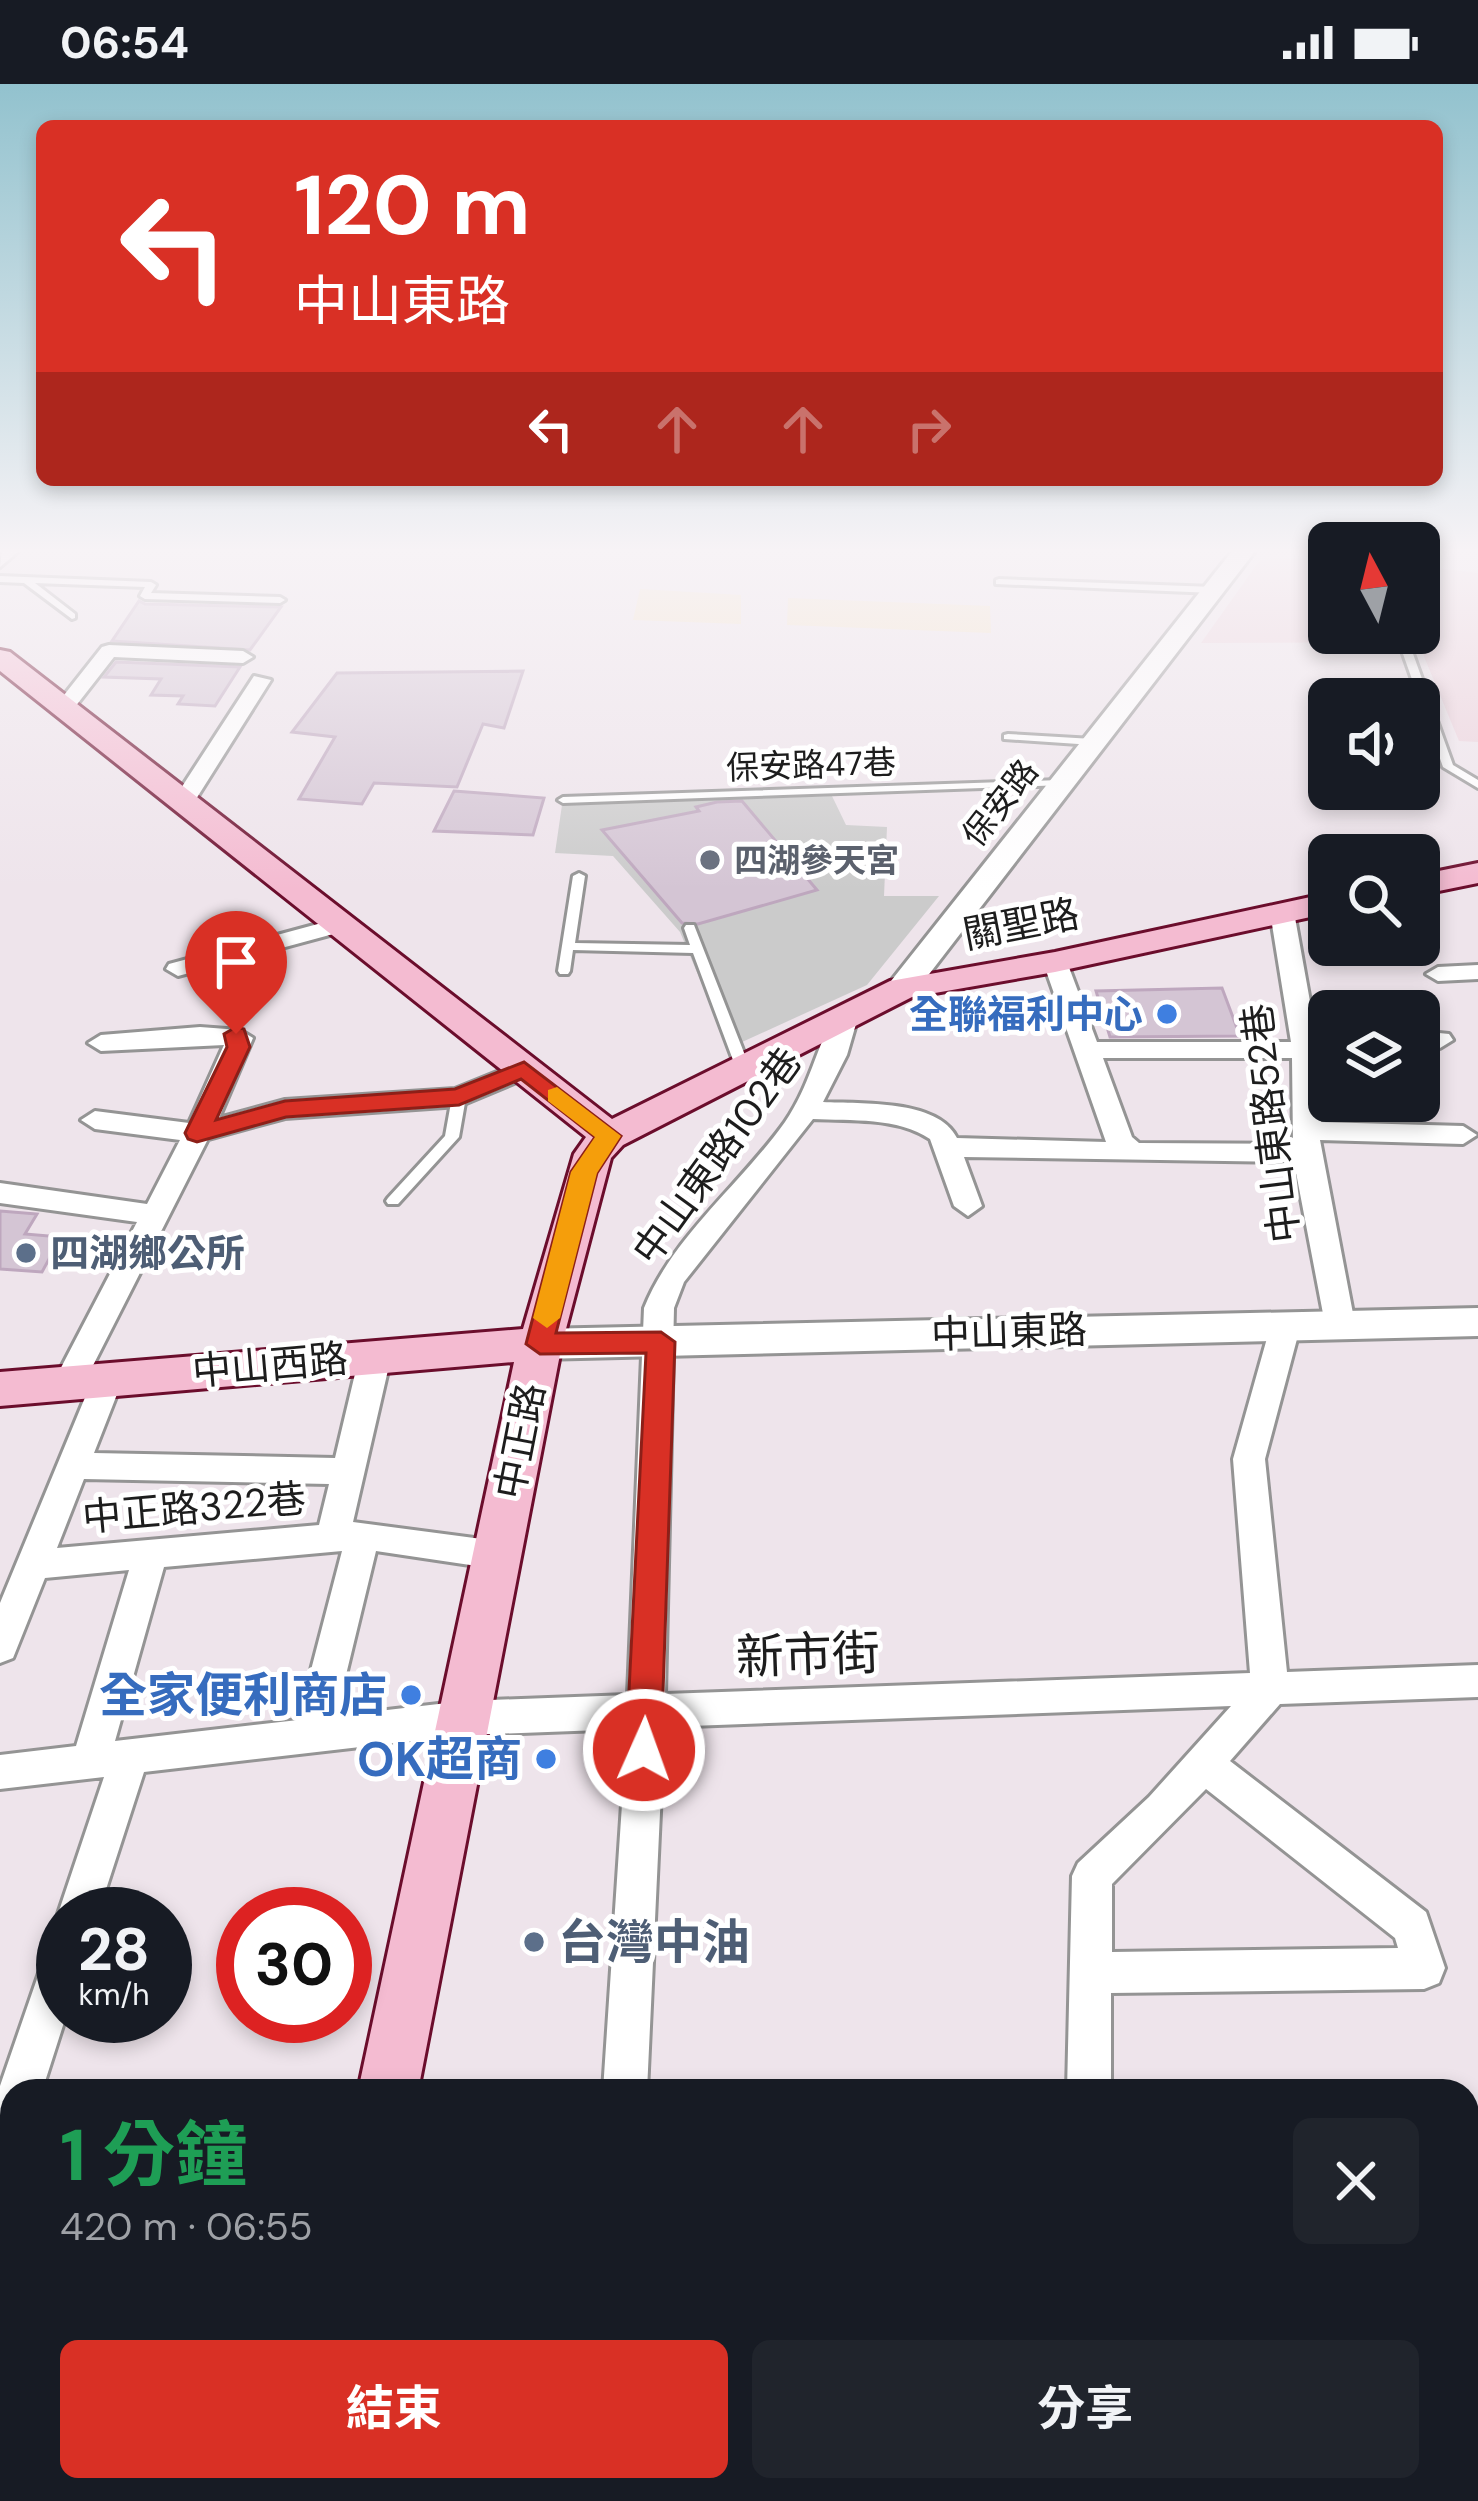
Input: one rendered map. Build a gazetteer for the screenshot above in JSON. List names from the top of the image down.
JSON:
{
  "streets": {
    "main road": ["關聖路", "中山西路", "中正路"],
    "street": [
      "保安路",
      "中山東路52巷",
      "中山東路102巷",
      "中山東路",
      "中正路322巷",
      "新市街"
    ],
    "lane": ["保安路47巷"]
  },
  "crossings": [
    ["保安路47巷", "保安路"],
    ["保安路", "關聖路"],
    ["關聖路", "中山東路52巷"],
    ["關聖路", "中山東路102巷"],
    ["關聖路", "中正路"],
    ["中山東路52巷", "中山東路"],
    ["中山東路102巷", "中山東路"],
    ["中山東路102巷", "新市街"],
    ["中山東路", "中山西路"],
    ["中山東路", "中正路"],
    ["中山西路", "中正路"],
    ["中正路", "中正路322巷"],
    ["中正路", "新市街"],
    ["中正路322巷", "新市街"]
  ],
  "places": [
    "四湖參天宮",
    "全聯福利中心",
    "四湖鄉公所",
    "全家便利商店",
    "OK超商",
    "台灣中油"
  ],
  "north": "top",
  "page": {
    "status": "06:54",
    "turn": ["120 m", "中山東路"],
    "speed": "28 km/h",
    "limit": "30",
    "heading": ["1 分鐘", "420 m · 06:55"],
    "buttons": ["結束", "分享"]
  }
}
